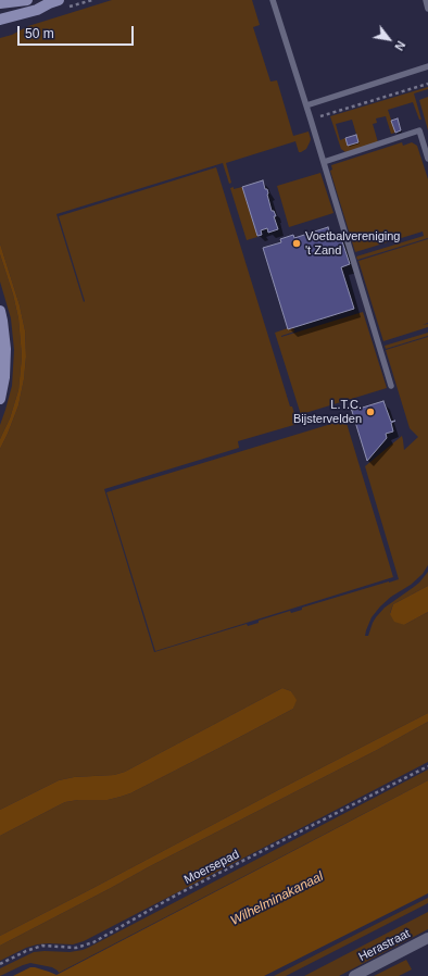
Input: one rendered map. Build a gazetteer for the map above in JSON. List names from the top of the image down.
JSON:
{
  "streets": {
    "street": ["Herastraat"],
    "path": ["Moersepad"]
  },
  "water": ["Wilhelminakanaal"],
  "places": ["Voetbalvereniging 't Zand", "L.T.C. Bijstervelden"],
  "scale_bar": "50 m",
  "north": "bottom right"
}
